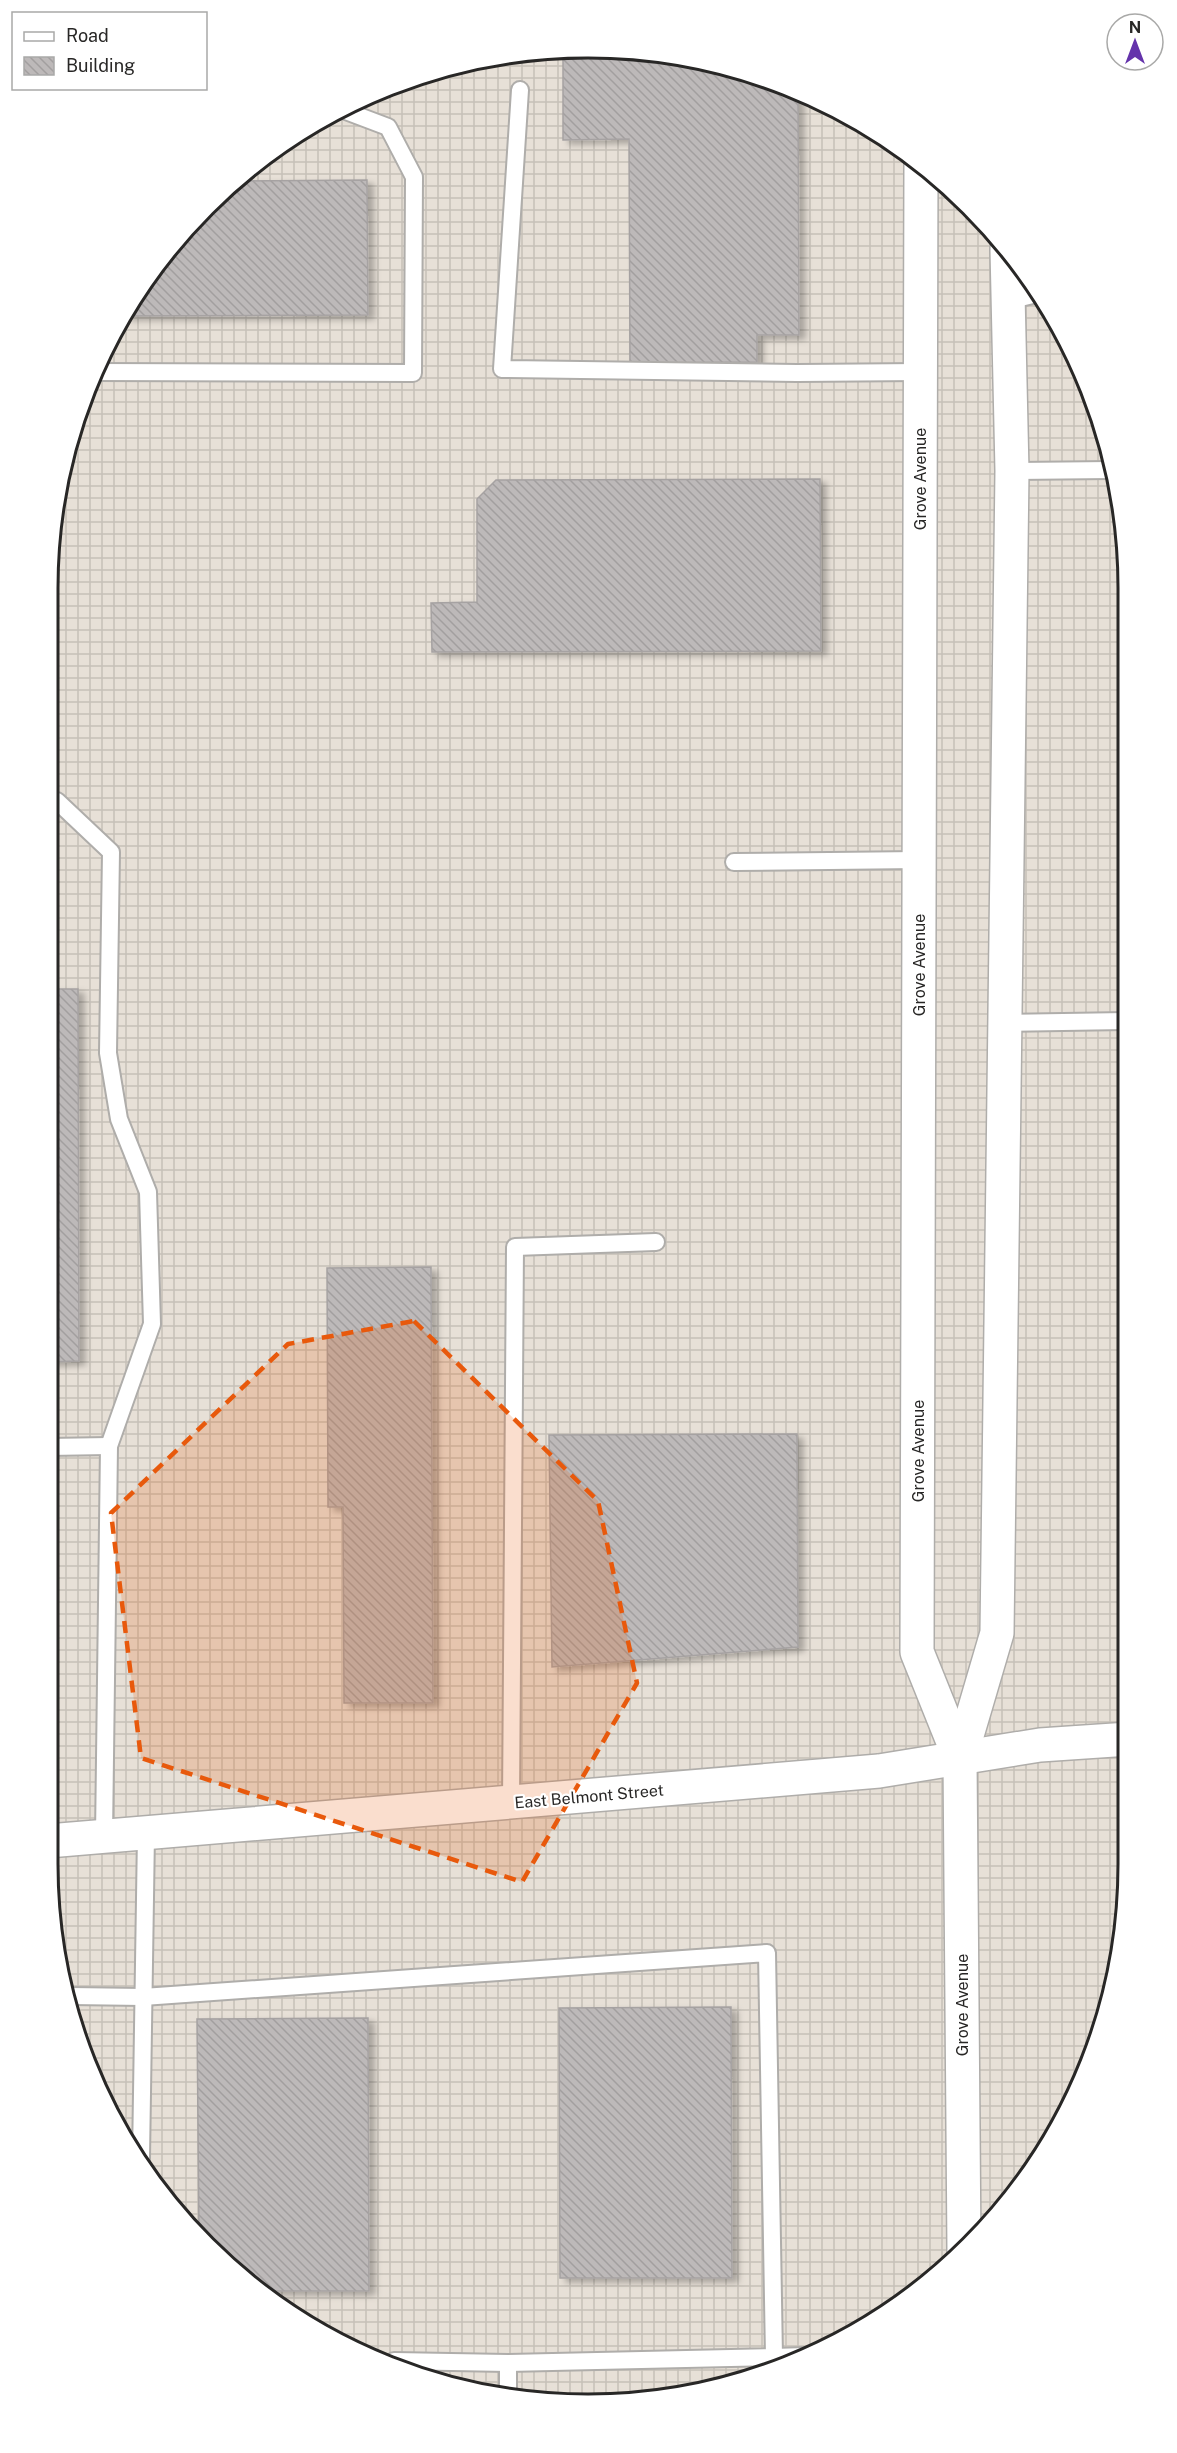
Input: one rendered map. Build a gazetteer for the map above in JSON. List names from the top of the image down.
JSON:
{
  "streets": {
    "main road": ["Grove Avenue", "East Belmont Street"]
  },
  "crossings": [
    ["Grove Avenue", "East Belmont Street"]
  ],
  "legend": ["Road", "Building"],
  "north": "top"
}
